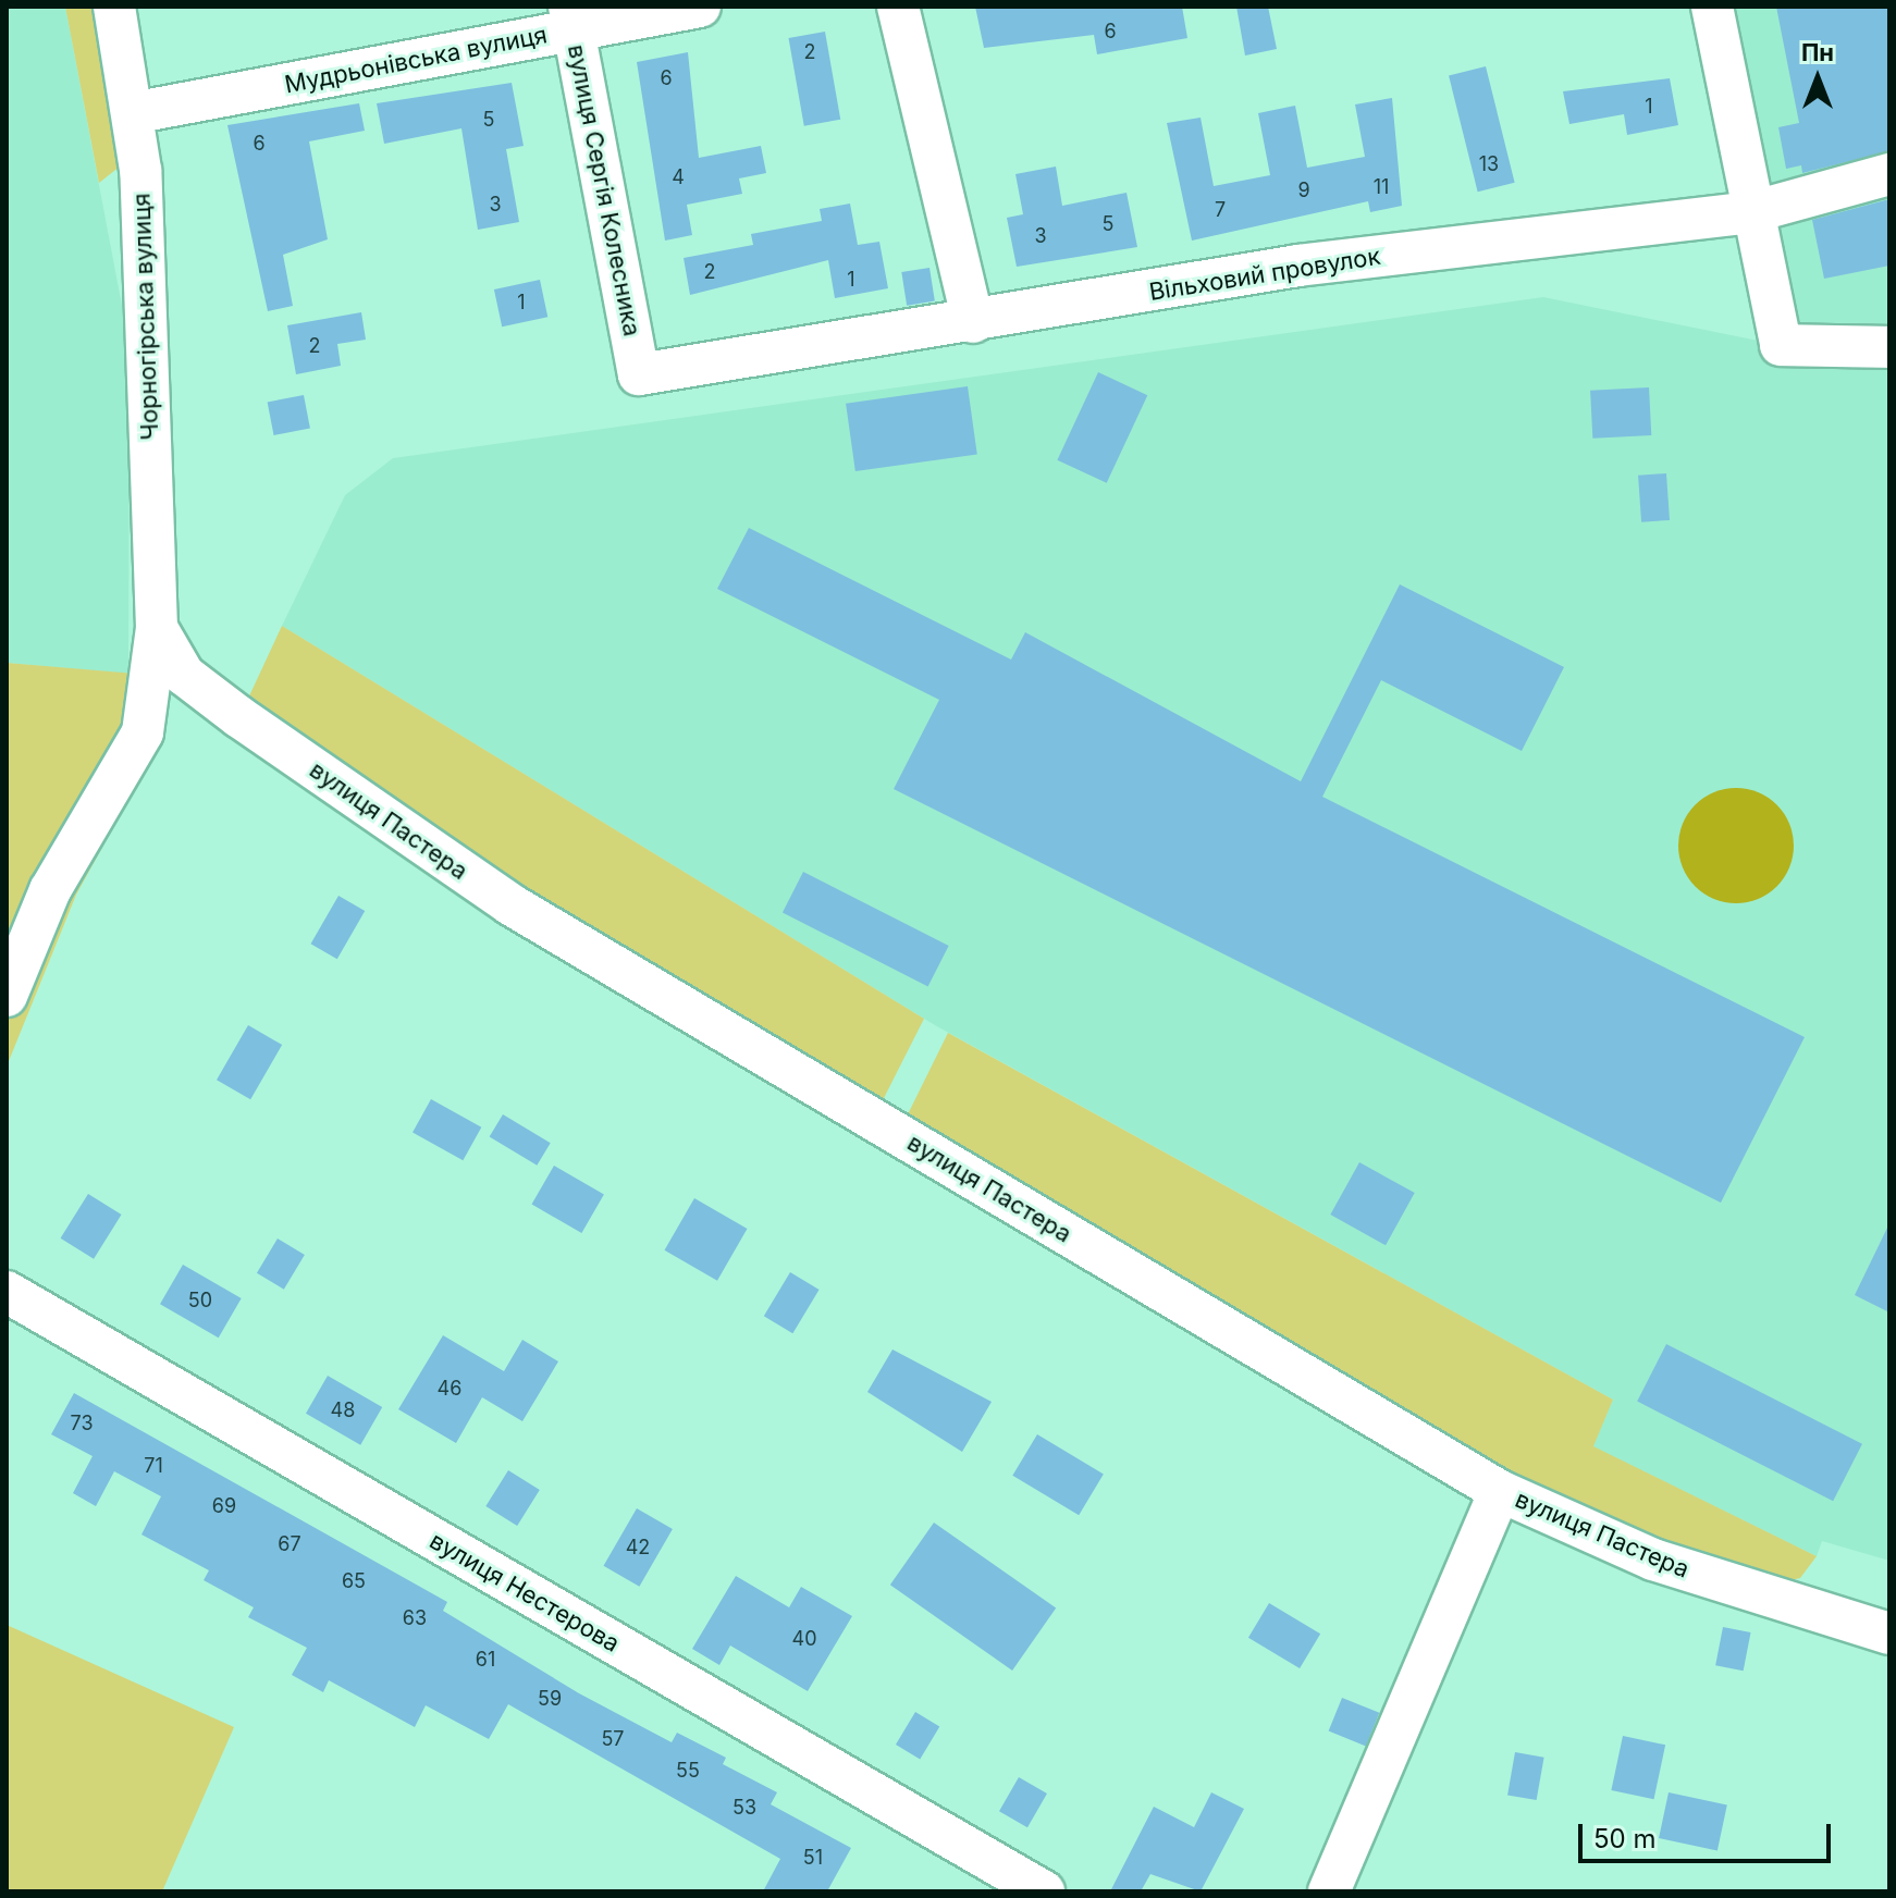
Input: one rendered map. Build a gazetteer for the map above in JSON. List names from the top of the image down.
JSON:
{
  "streets": {
    "street": [
      "Мудрьонівська вулиця",
      "вулиця Сергія Колесника",
      "Вільховий провулок",
      "Чорногірська вулиця",
      "вулиця Пастера",
      "вулиця Нестерова"
    ]
  },
  "crossings": [
    ["Мудрьонівська вулиця", "вулиця Сергія Колесника"],
    ["Мудрьонівська вулиця", "Чорногірська вулиця"],
    ["вулиця Сергія Колесника", "Вільховий провулок"],
    ["Чорногірська вулиця", "вулиця Пастера"]
  ],
  "house_numbers": [
    "6",
    "2",
    "6",
    "1",
    "5",
    "6",
    "13",
    "4",
    "11",
    "9",
    "3",
    "7",
    "5",
    "3",
    "2",
    "1",
    "1",
    "2",
    "50",
    "46",
    "48",
    "73",
    "71",
    "69",
    "67",
    "42",
    "65",
    "63",
    "40",
    "61",
    "59",
    "57",
    "55",
    "53",
    "51"
  ],
  "scale_bar": "50 m",
  "north": "top"
}
